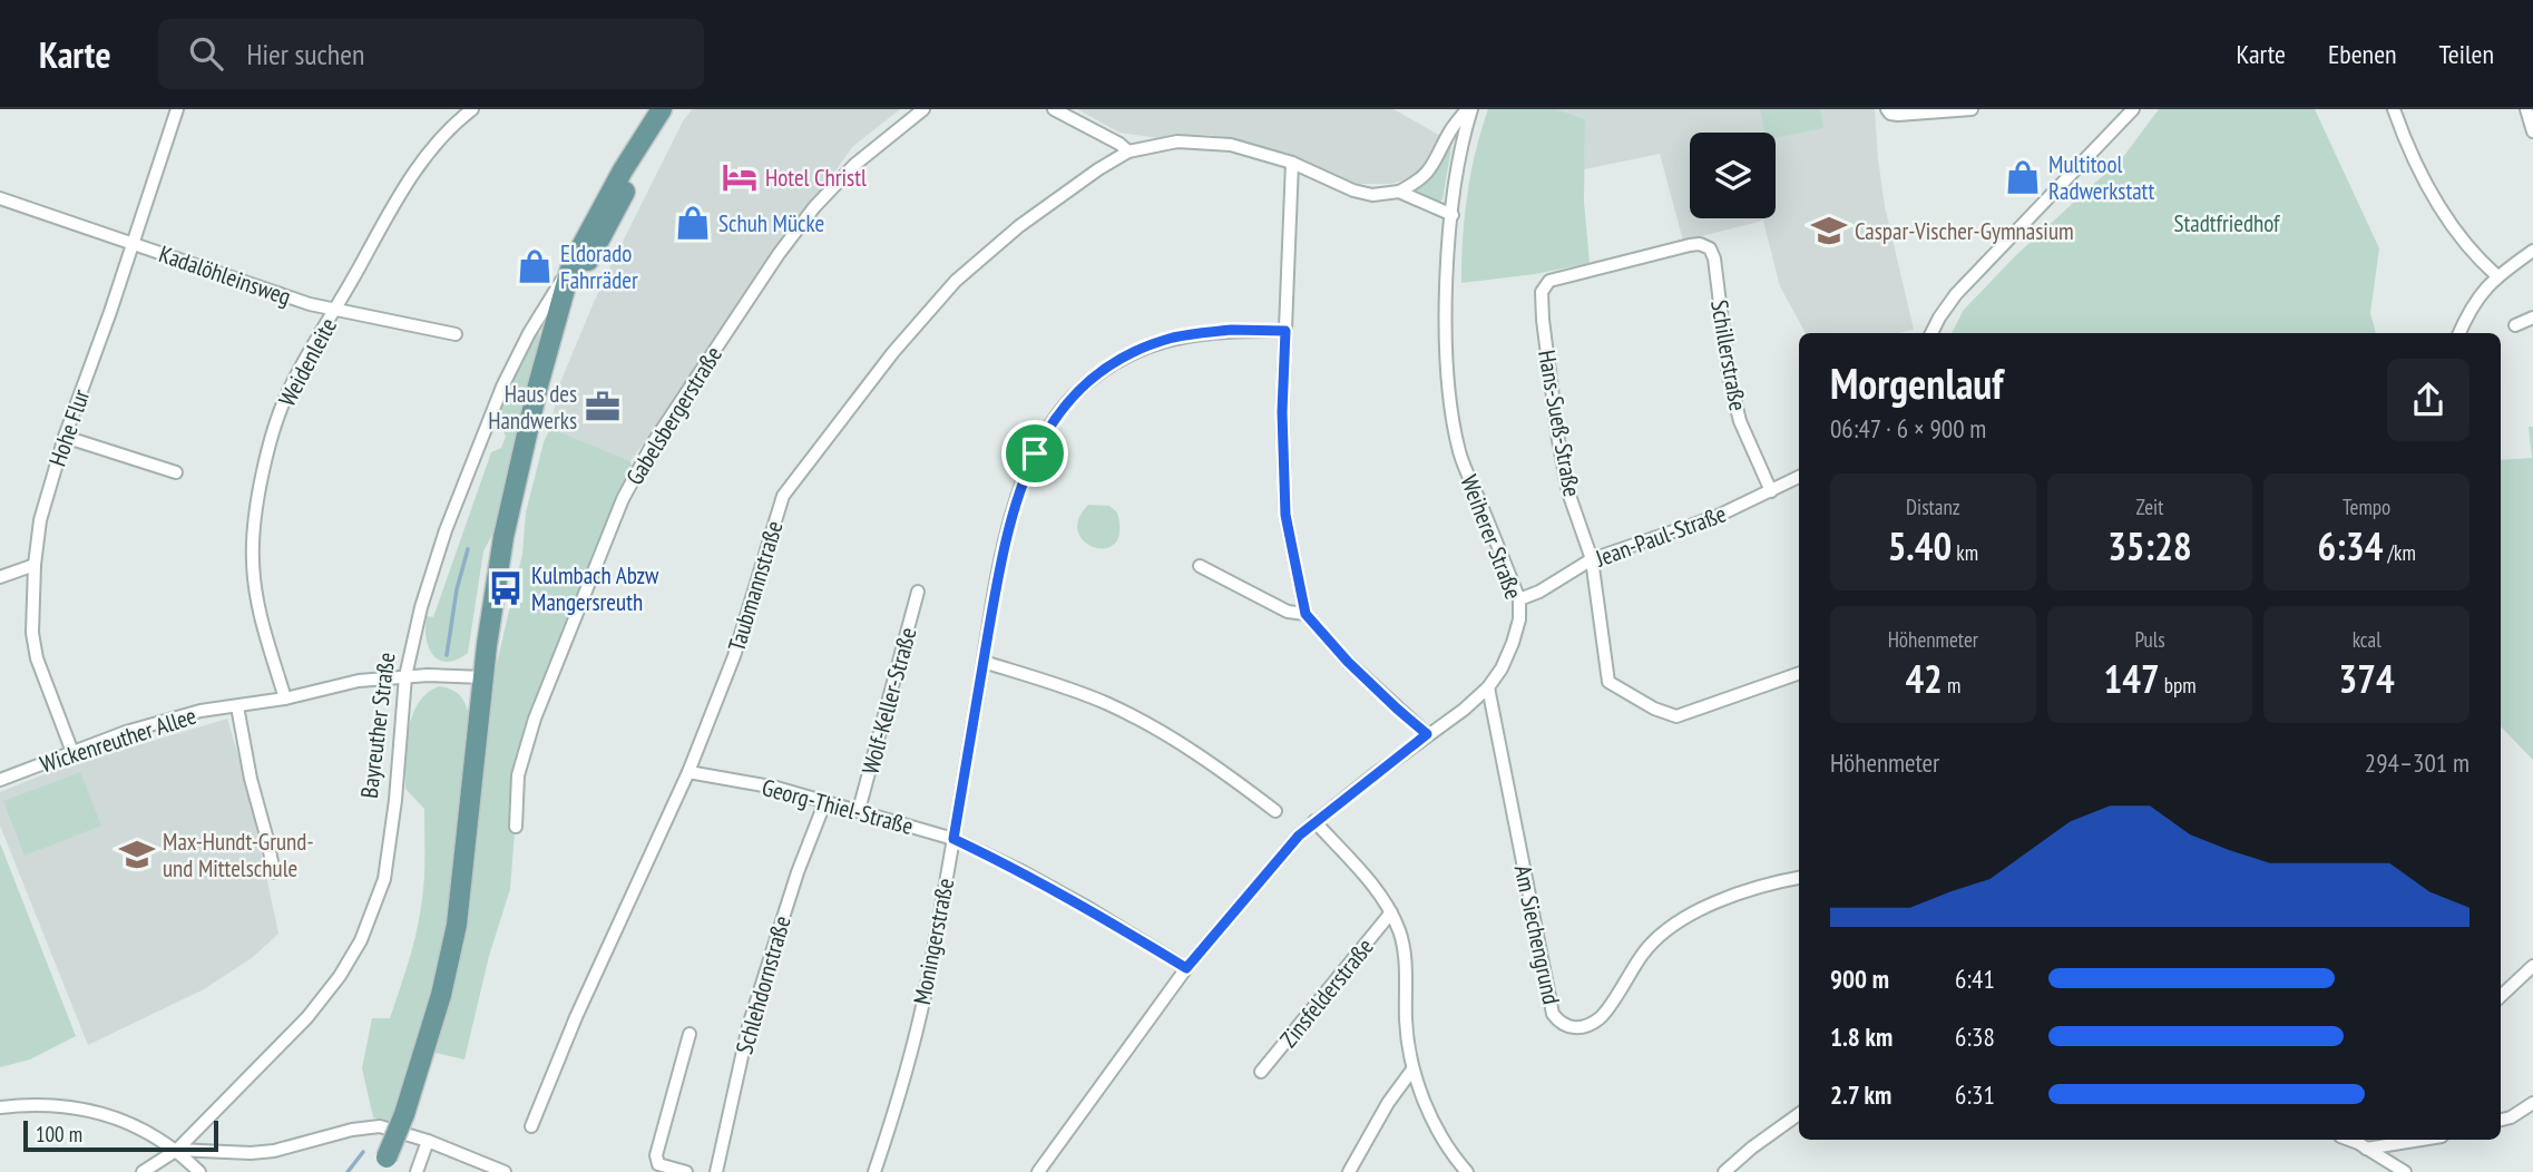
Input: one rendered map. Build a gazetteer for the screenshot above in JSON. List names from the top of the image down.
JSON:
{
  "streets": {
    "main road": ["Bayreuther Straße"],
    "street": [
      "Kadalöhleinsweg",
      "Schillerstraße",
      "Weidenleite",
      "Gabelsbergerstraße",
      "Hans-Sueß-Straße",
      "Hohe Flur",
      "Jean-Paul-Straße",
      "Weiherer Straße",
      "Taubmannstraße",
      "Wolf-Keller-Straße",
      "Wickenreuther Allee",
      "Georg-Thiel-Straße",
      "Am Siechengrund",
      "Moningerstraße",
      "Schlehdornstraße",
      "Zinsfelderstraße"
    ]
  },
  "crossings": [
    ["Kadalöhleinsweg", "Weidenleite"],
    ["Kadalöhleinsweg", "Hohe Flur"],
    ["Schillerstraße", "Hans-Sueß-Straße"],
    ["Schillerstraße", "Jean-Paul-Straße"],
    ["Weidenleite", "Wickenreuther Allee"],
    ["Hans-Sueß-Straße", "Jean-Paul-Straße"],
    ["Hohe Flur", "Wickenreuther Allee"],
    ["Jean-Paul-Straße", "Weiherer Straße"],
    ["Weiherer Straße", "Georg-Thiel-Straße"],
    ["Weiherer Straße", "Am Siechengrund"],
    ["Taubmannstraße", "Georg-Thiel-Straße"],
    ["Wolf-Keller-Straße", "Georg-Thiel-Straße"],
    ["Bayreuther Straße", "Wickenreuther Allee"],
    ["Georg-Thiel-Straße", "Moningerstraße"],
    ["Georg-Thiel-Straße", "Schlehdornstraße"]
  ],
  "parks": ["Stadtfriedhof"],
  "places": {
    "hotel": ["Hotel Christl"],
    "shop": ["Multitool Radwerkstatt", "Schuh Mücke", "Eldorado Fahrräder"],
    "school or university": ["Caspar-Vischer-Gymnasium", "Max-Hundt-Grund- und Mittelschule"],
    "office": ["Haus des Handwerks"],
    "bus stop": ["Kulmbach Abzw Mangersreuth"]
  },
  "scale_bar": "100 m",
  "page": {
    "header": "Karte",
    "search": "Hier suchen",
    "nav": ["Karte", "Ebenen", "Teilen"],
    "heading": ["Morgenlauf", "06:47 · 6 × 900 m"],
    "stats": [
      ["Distanz", "5.40 km"],
      ["Zeit", "35:28"],
      ["Tempo", "6:34 /km"],
      ["Höhenmeter", "42 m"],
      ["Puls", "147 bpm"],
      ["kcal", "374"]
    ],
    "chart": ["Höhenmeter", "294–301 m"],
    "list": [
      {
        "name": "900 m",
        "note": "6:41"
      },
      {
        "name": "1.8 km",
        "note": "6:38"
      },
      {
        "name": "2.7 km",
        "note": "6:31"
      }
    ],
    "scale": "100 m"
  }
}
